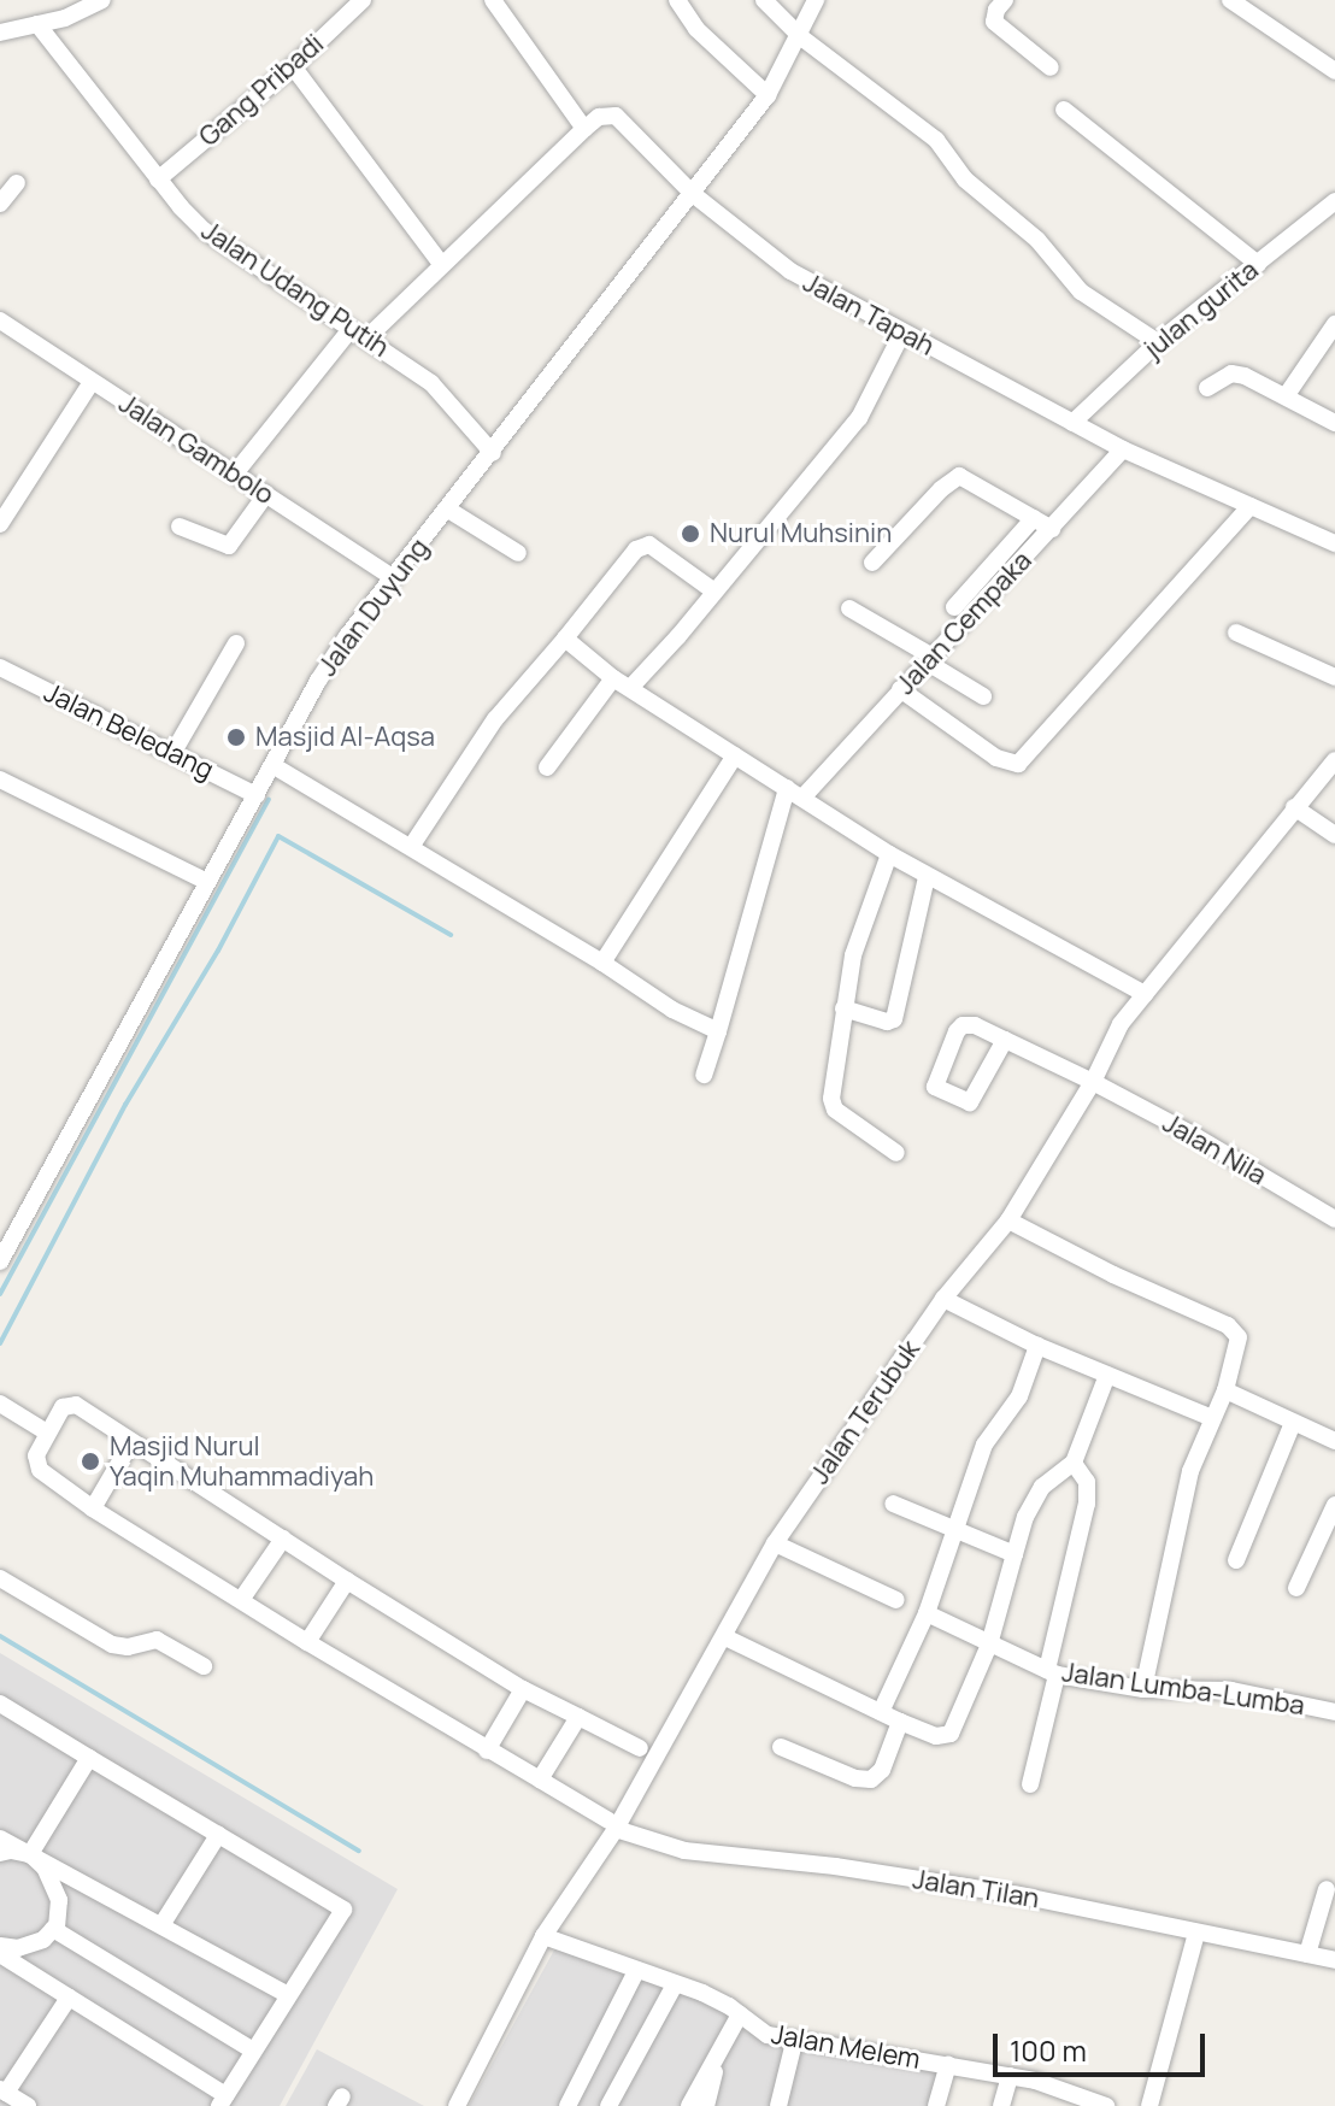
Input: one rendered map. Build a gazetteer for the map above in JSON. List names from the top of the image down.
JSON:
{
  "streets": {
    "street": [
      "Gang Pribadi",
      "Jalan Udang Putih",
      "julan gurita",
      "Jalan Tapah",
      "Jalan Gambolo",
      "Jalan Duyung",
      "Jalan Cempaka",
      "Jalan Beledang",
      "Jalan Nila",
      "Jalan Terubuk",
      "Jalan Lumba-Lumba",
      "Jalan Tilan",
      "Jalan Melem"
    ]
  },
  "crossings": [
    ["Gang Pribadi", "Jalan Udang Putih"],
    ["Jalan Udang Putih", "Jalan Duyung"],
    ["julan gurita", "Jalan Tapah"],
    ["Jalan Tapah", "Jalan Duyung"],
    ["Jalan Tapah", "Jalan Cempaka"],
    ["Jalan Gambolo", "Jalan Duyung"],
    ["Jalan Duyung", "Jalan Beledang"],
    ["Jalan Nila", "Jalan Terubuk"],
    ["Jalan Terubuk", "Jalan Tilan"],
    ["Jalan Terubuk", "Jalan Melem"]
  ],
  "places": ["Nurul Muhsinin", "Masjid Al-Aqsa", "Masjid Nurul Yaqin Muhammadiyah"],
  "scale_bar": "100 m"
}
